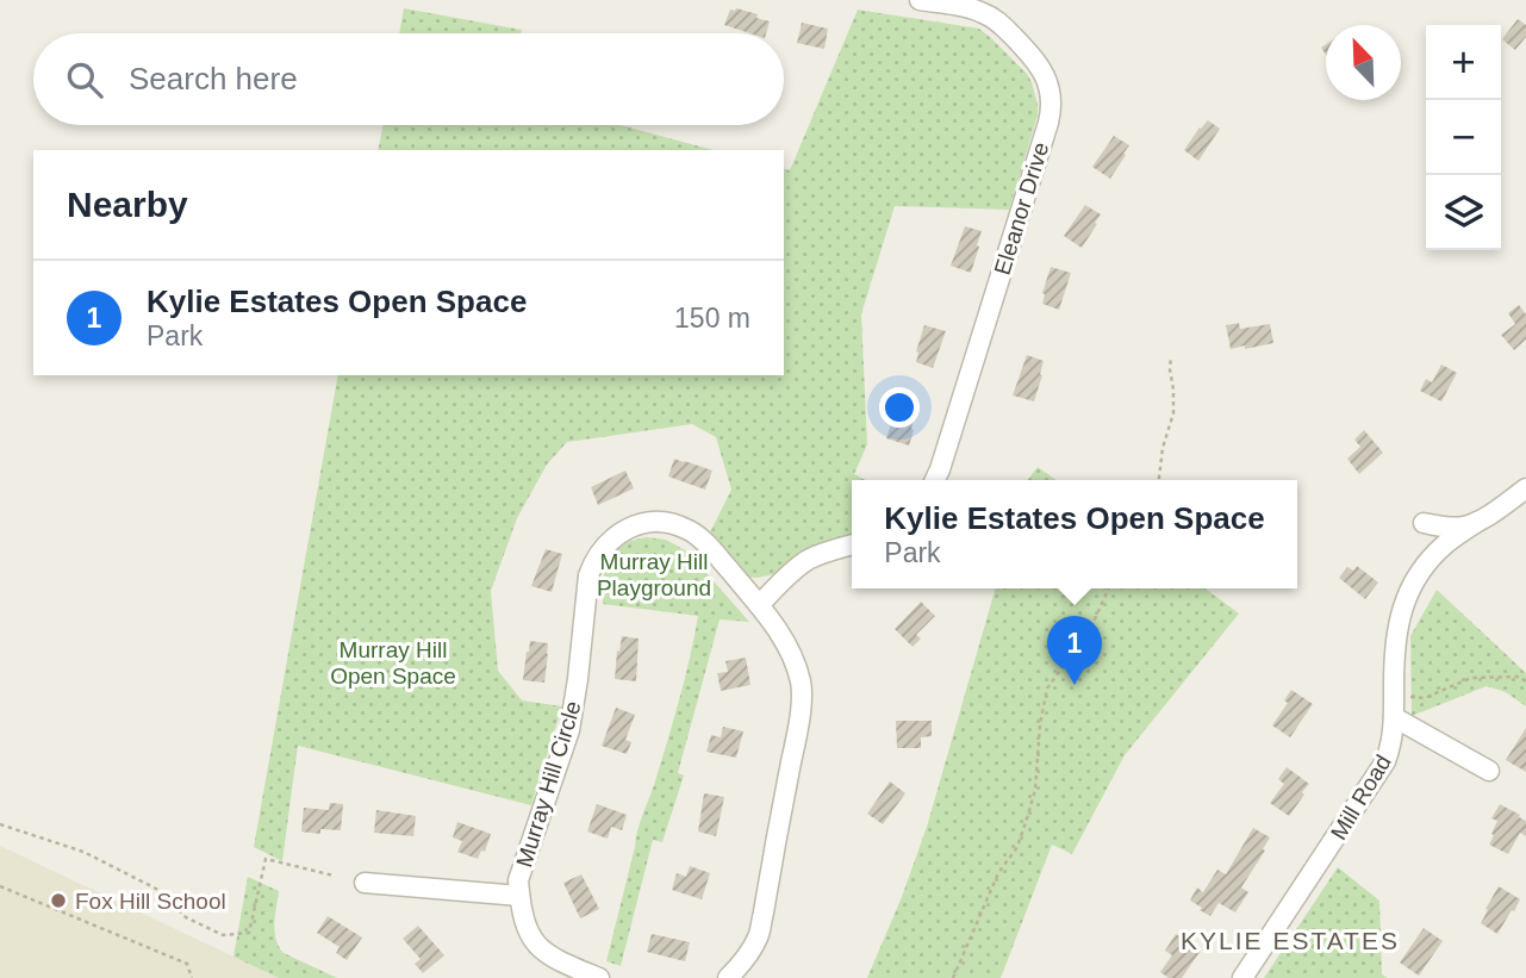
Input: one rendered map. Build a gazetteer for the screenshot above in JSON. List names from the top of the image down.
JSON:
{
  "streets": {
    "street": ["Eleanor Drive", "Murray Hill Circle", "Mill Road"]
  },
  "districts": ["KYLIE ESTATES"],
  "parks": ["Murray Hill Playground", "Murray Hill Open Space"],
  "places": ["Fox Hill School"],
  "north": "top left",
  "page": {
    "map_buttons": ["+", "−"],
    "search": "Search here",
    "heading": "Nearby",
    "list": [
      {
        "mark": "1",
        "name": "Kylie Estates Open Space",
        "note": "Park",
        "value": "150 m"
      }
    ],
    "popup": ["Kylie Estates Open Space", "Park"],
    "pins": "1"
  }
}
